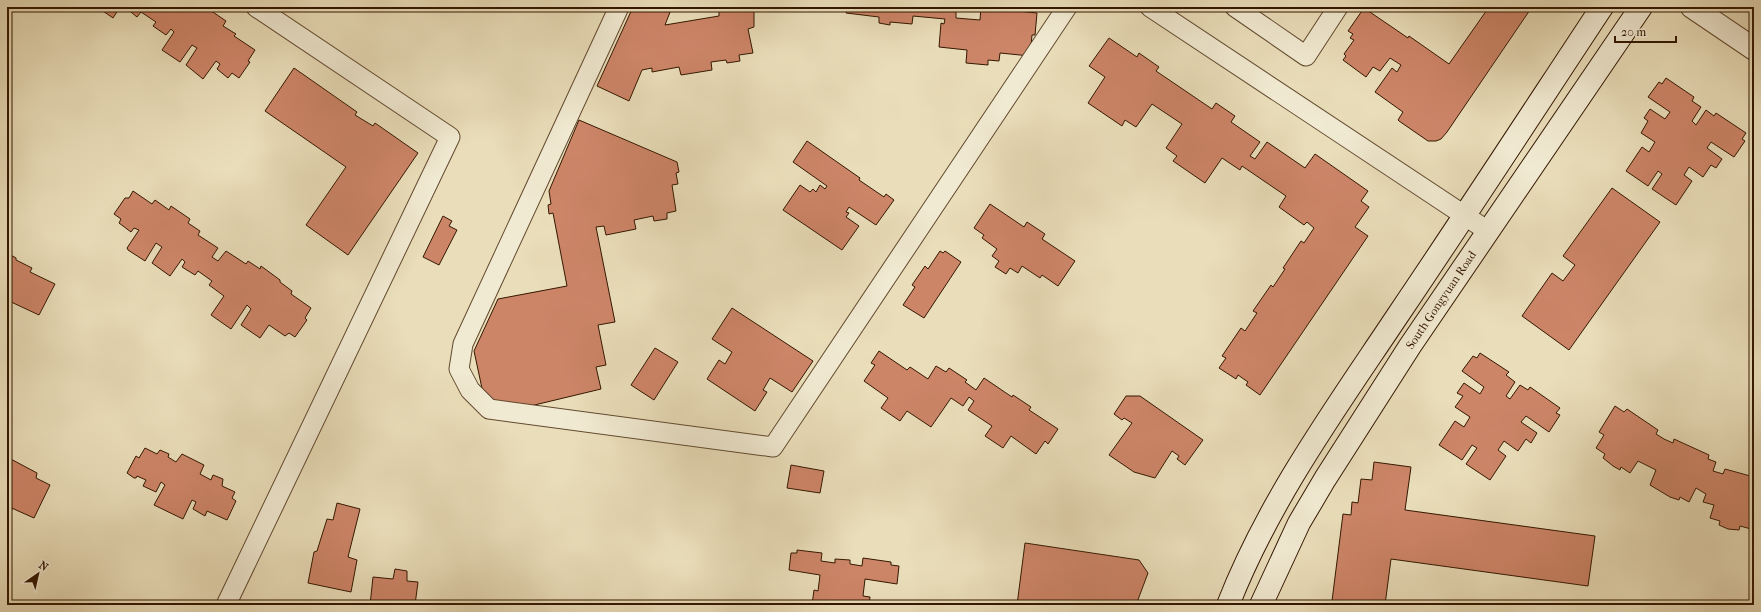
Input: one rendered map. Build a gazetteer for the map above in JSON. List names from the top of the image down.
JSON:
{
  "streets": {
    "main road": ["South Gongyuan Road"]
  },
  "scale_bar": "20 m",
  "north": "top right"
}
